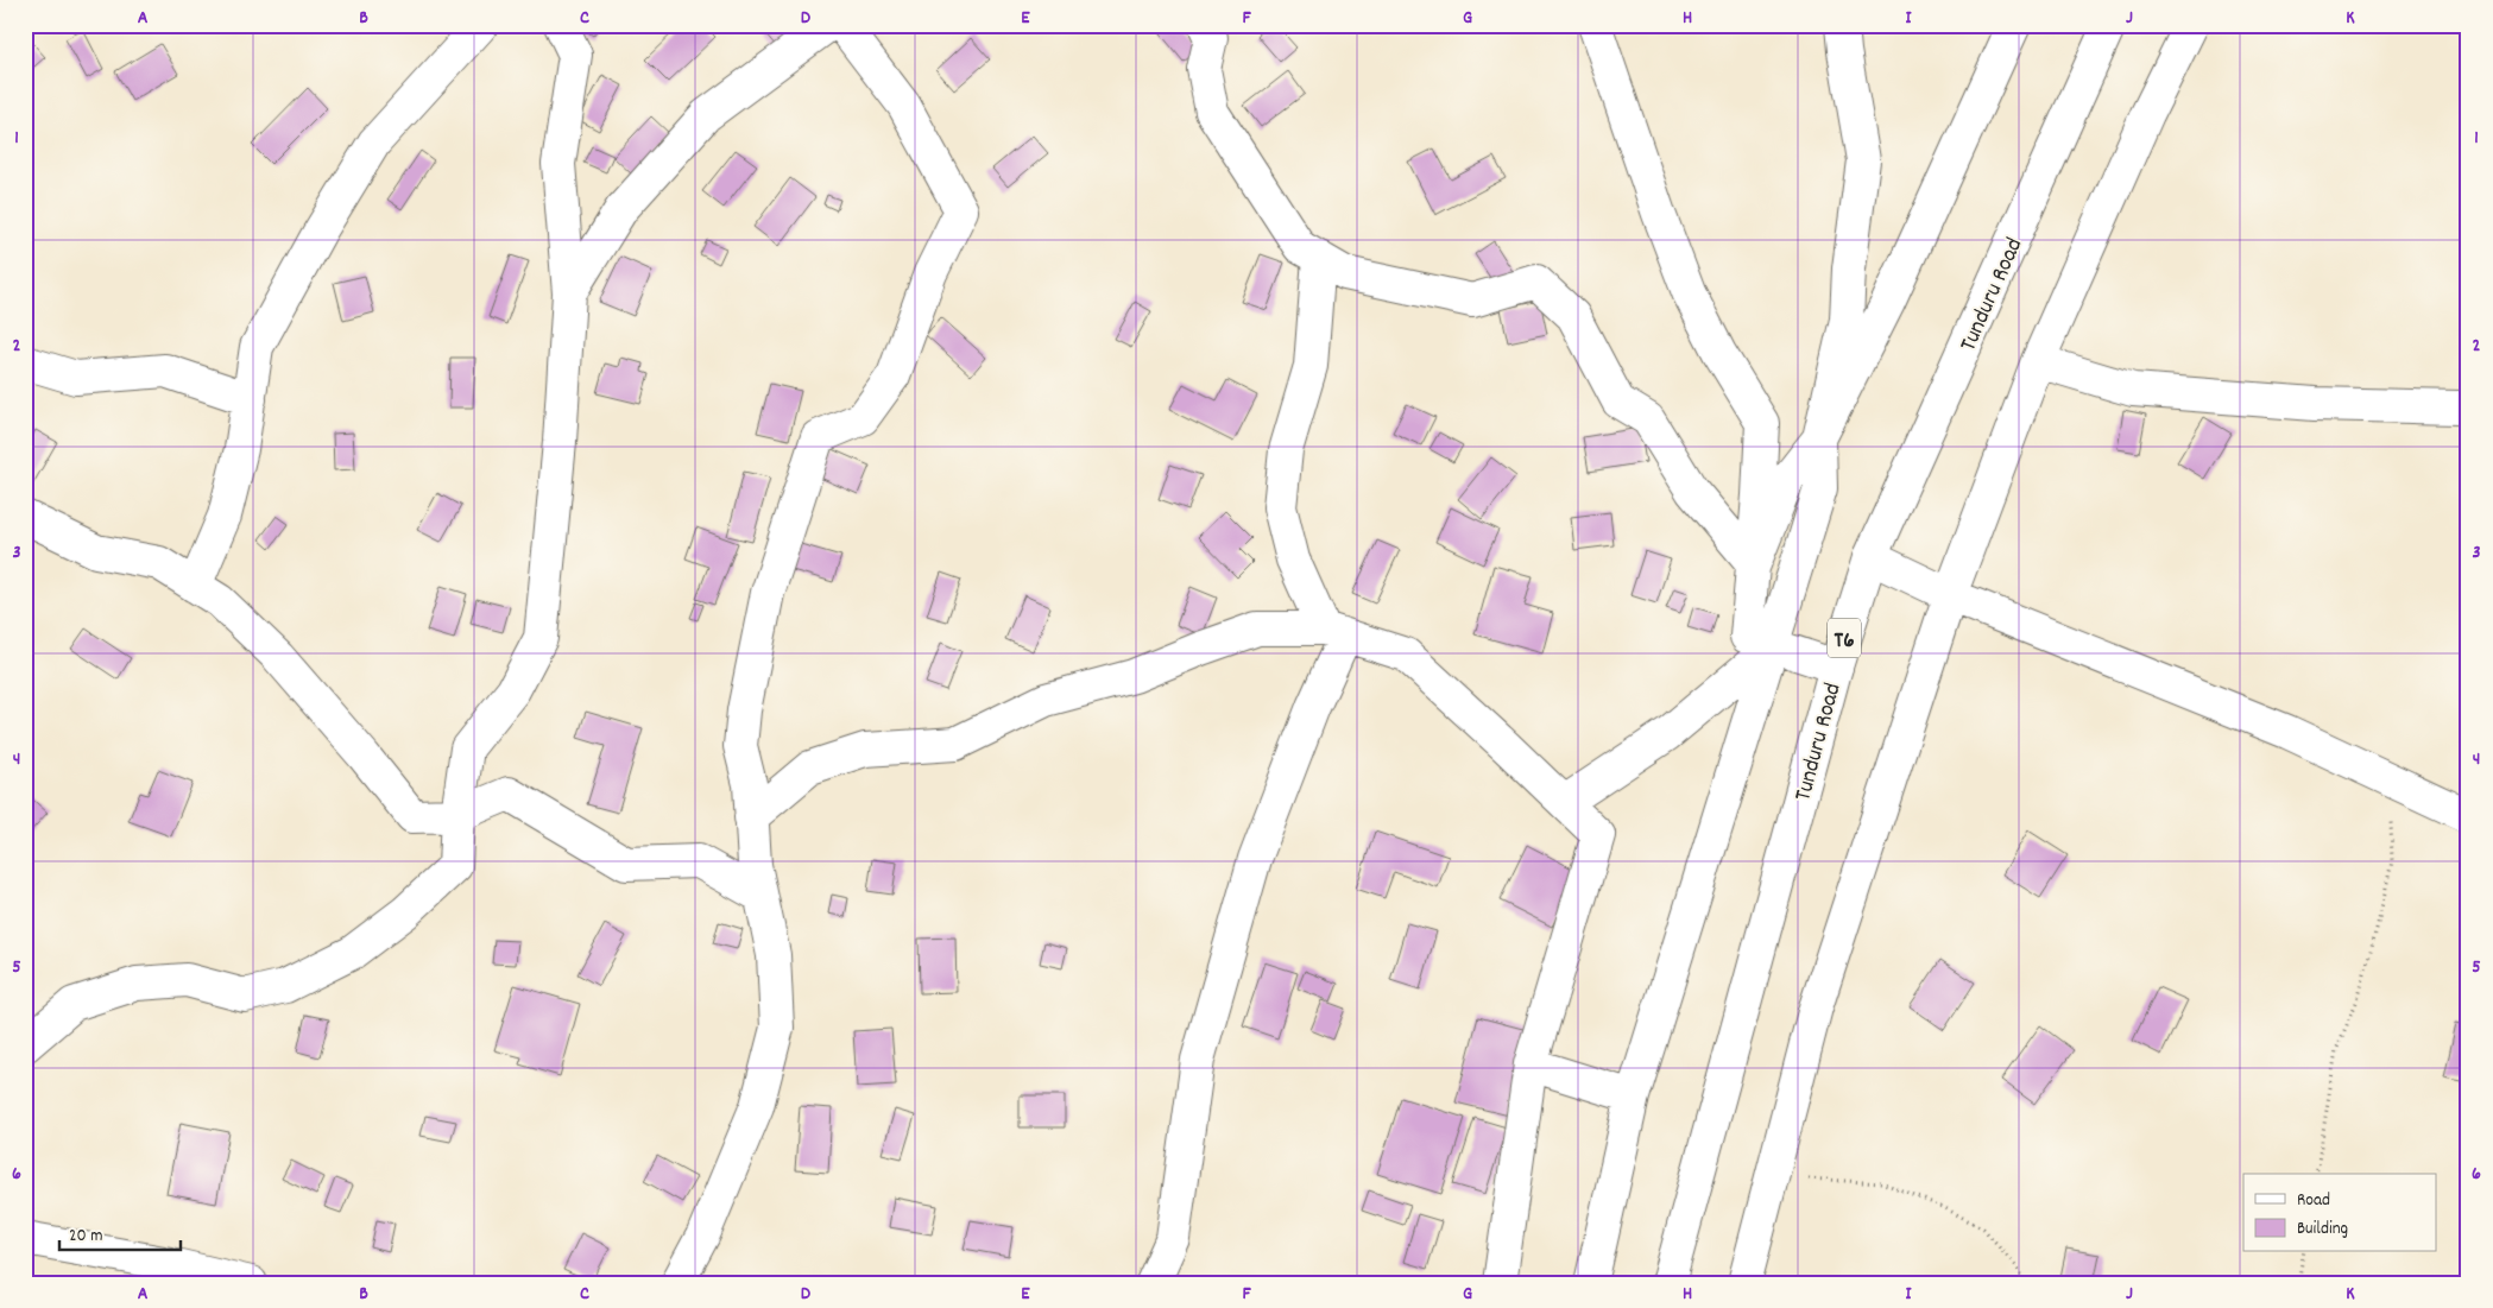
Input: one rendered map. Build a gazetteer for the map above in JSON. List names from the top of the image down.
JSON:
{
  "streets": {
    "main road": ["Tunduru Road", "T6"]
  },
  "legend": ["Road", "Building"],
  "scale_bar": "20 m",
  "grid": {
    "columns": [
      "A",
      "B",
      "C",
      "D",
      "E",
      "F",
      "G",
      "H",
      "I",
      "J",
      "K"
    ],
    "rows": [
      "1",
      "2",
      "3",
      "4",
      "5",
      "6"
    ]
  }
}
